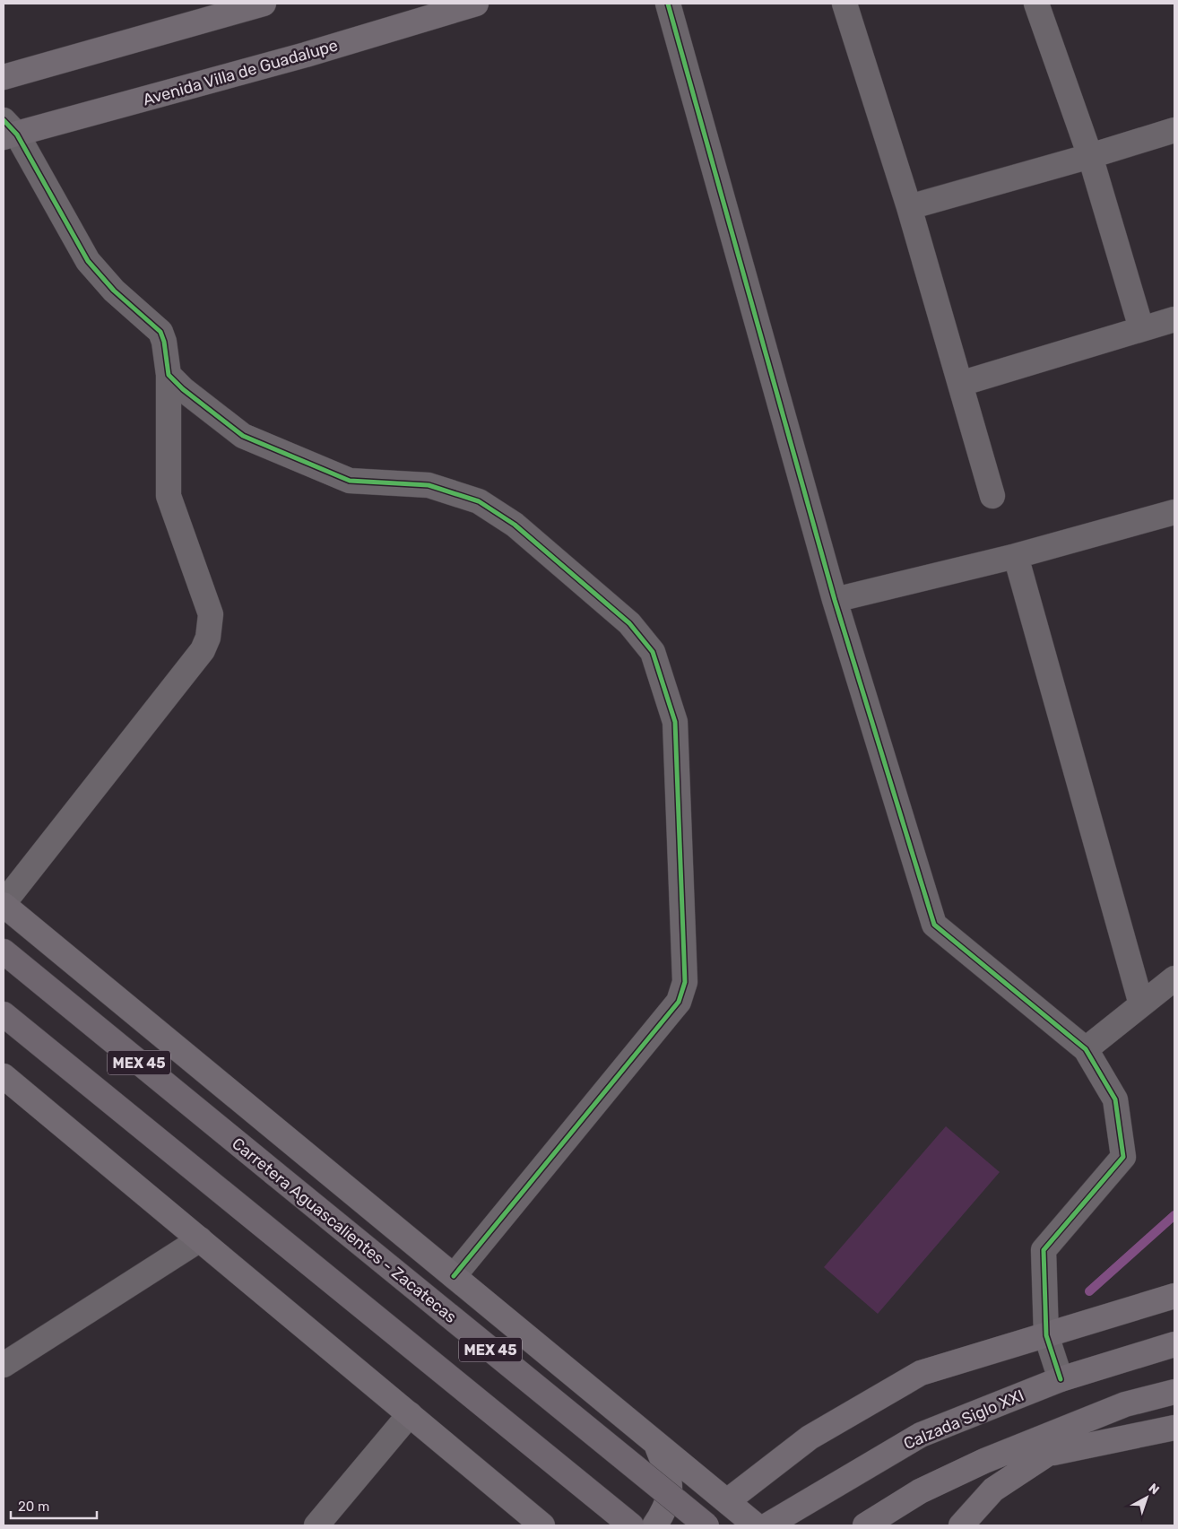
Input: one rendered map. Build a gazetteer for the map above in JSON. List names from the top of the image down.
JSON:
{
  "streets": {
    "main road": ["MEX 45", "Carretera Aguascalientes - Zacatecas"],
    "street": ["Avenida Villa de Guadalupe", "Calzada Siglo XXI"]
  },
  "scale_bar": "20 m",
  "north": "top right"
}
